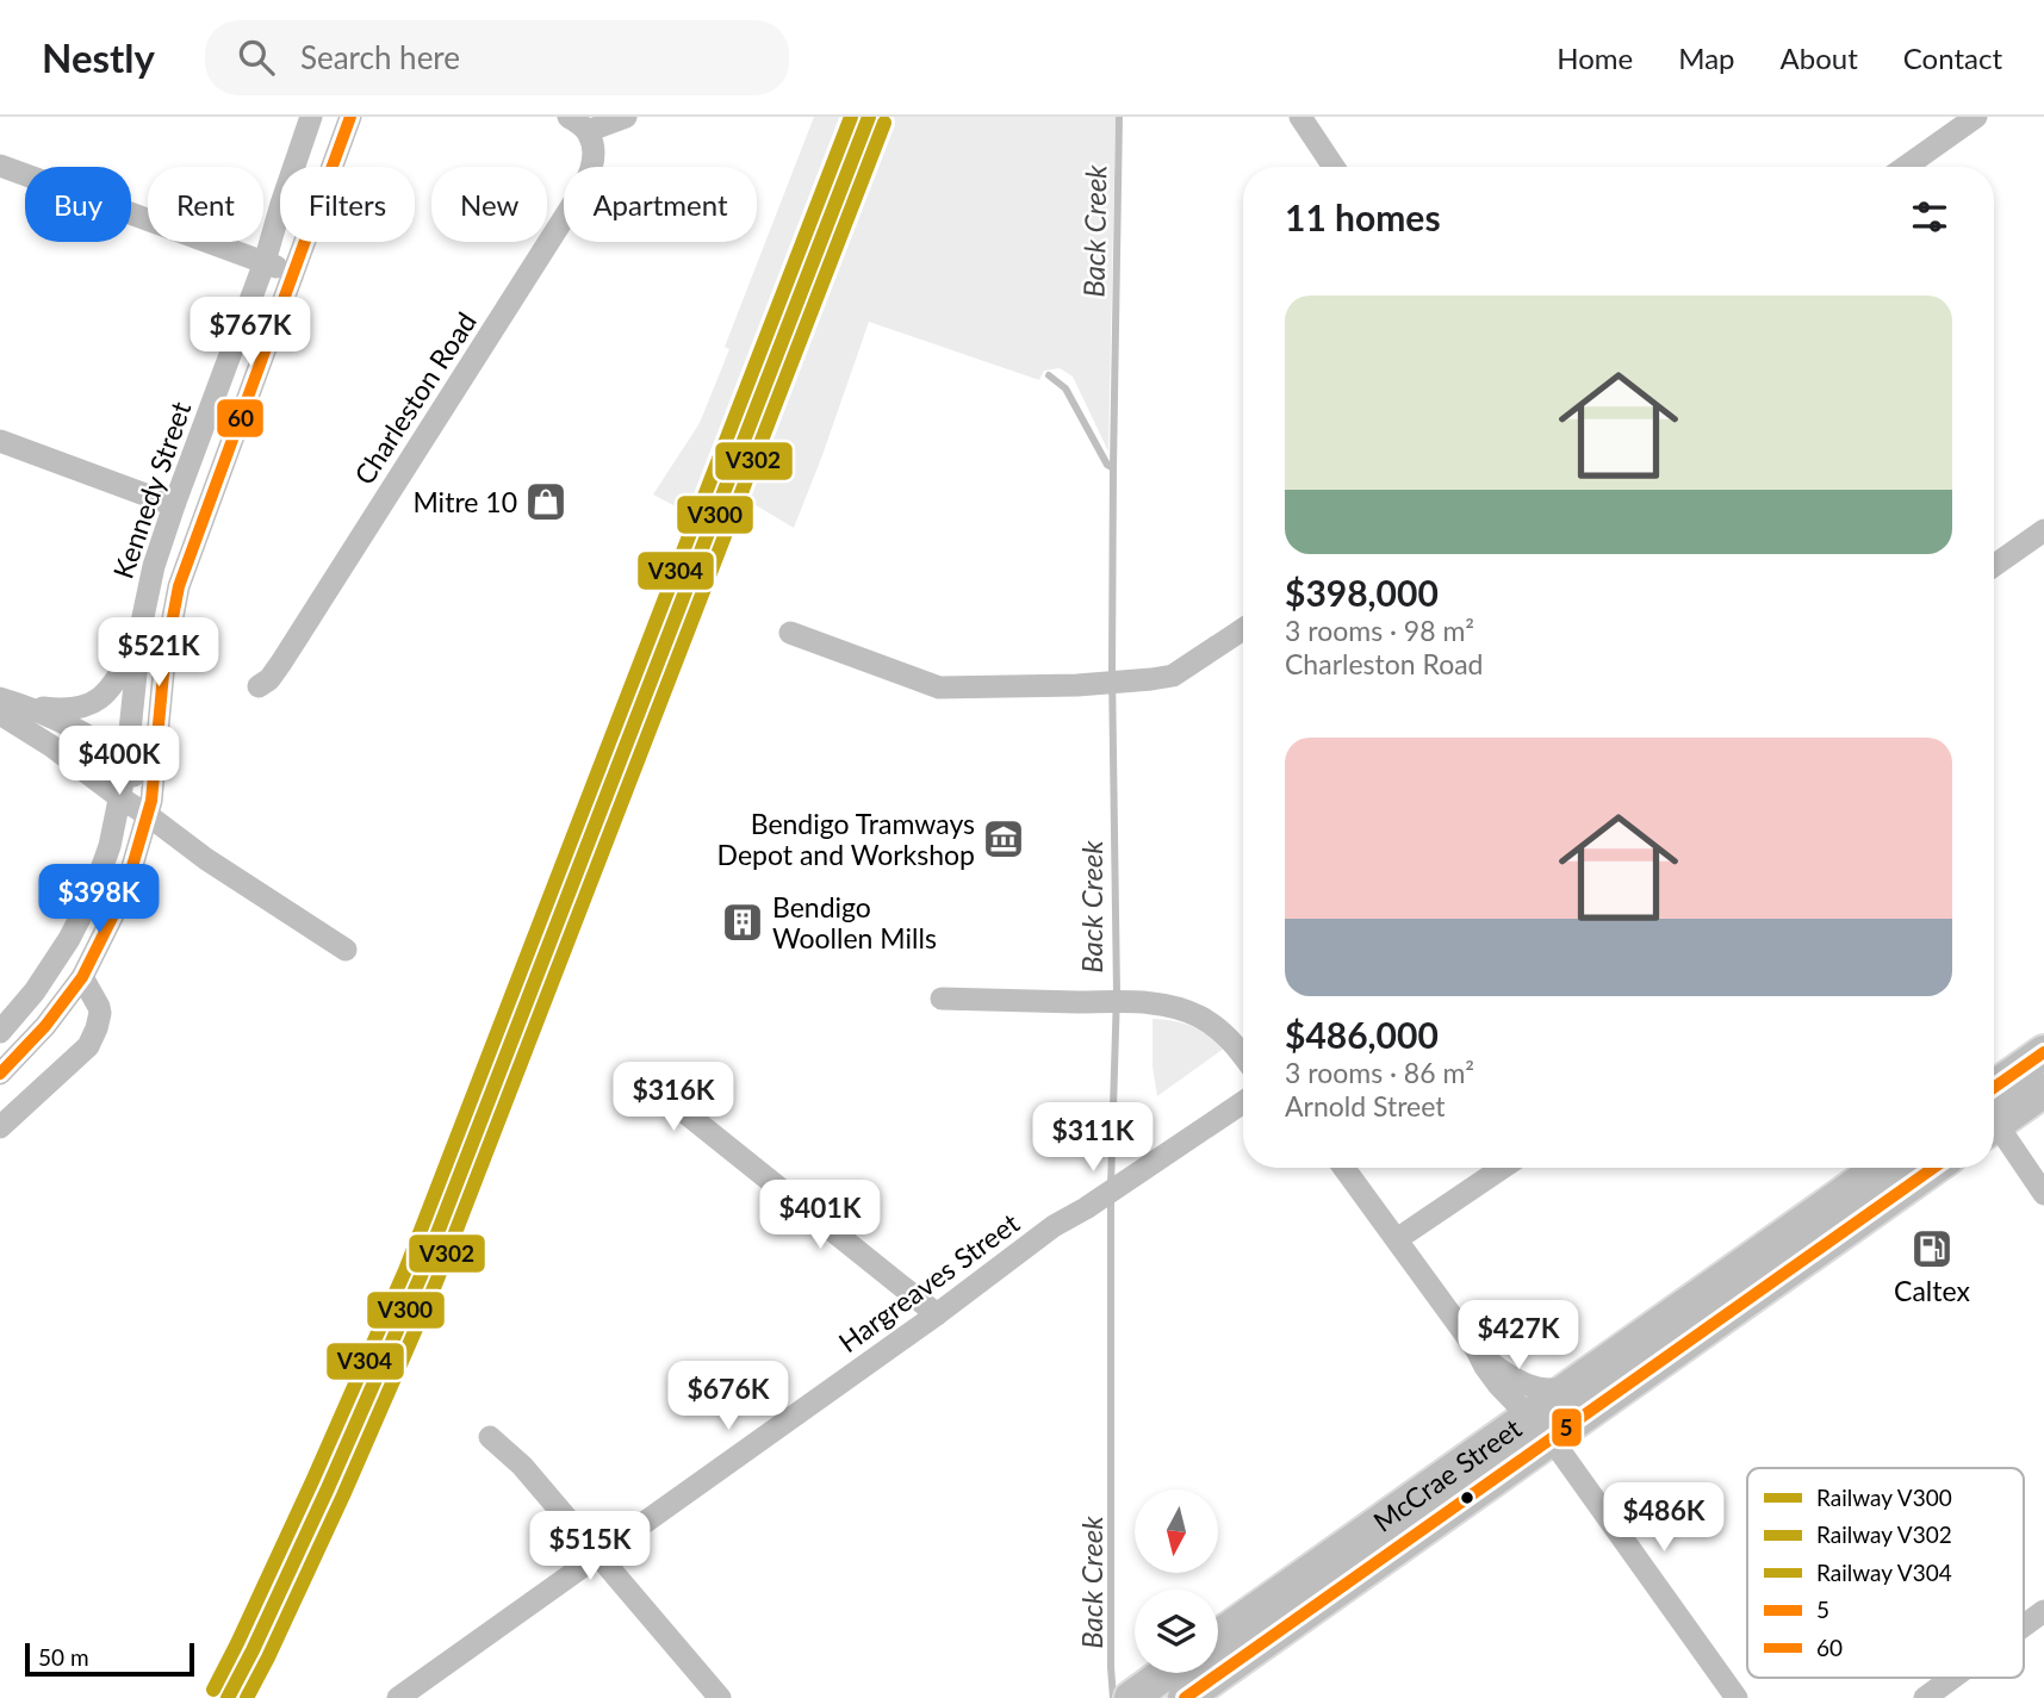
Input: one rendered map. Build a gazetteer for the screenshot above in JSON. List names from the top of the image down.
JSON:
{
  "streets": {
    "highway": ["McCrae Street"],
    "street": ["Charleston Road", "Kennedy Street", "Hargreaves Street"]
  },
  "water": ["Back Creek"],
  "places": {
    "shop": ["Mitre 10"],
    "museum": ["Bendigo Tramways Depot and Workshop"],
    "building": ["Bendigo Woollen Mills"],
    "fuel station": ["Caltex"]
  },
  "lines": [
    "rail line V300",
    "rail line V304",
    "transit line 60",
    "rail line V302",
    "transit line 5"
  ],
  "legend": [
    "Railway V300",
    "Railway V302",
    "Railway V304",
    "5",
    "60"
  ],
  "scale_bar": "50 m",
  "north": "bottom",
  "page": {
    "header": "Nestly",
    "search": "Search here",
    "nav": [
      "Home",
      "Map",
      "About",
      "Contact"
    ],
    "chip": [
      "Buy",
      "Rent",
      "Filters",
      "New",
      "Apartment"
    ],
    "heading": "11 homes",
    "list": [
      {
        "name": "$398,000",
        "note": "3 rooms · 98 m² · Charleston Road"
      },
      {
        "name": "$486,000",
        "note": "3 rooms · 86 m² · Arnold Street"
      }
    ],
    "price": [
      "$767K",
      "$521K",
      "$400K",
      "$398K",
      "$316K",
      "$311K",
      "$401K",
      "$427K",
      "$676K",
      "$486K",
      "$515K"
    ],
    "scale": "50 m"
  }
}
